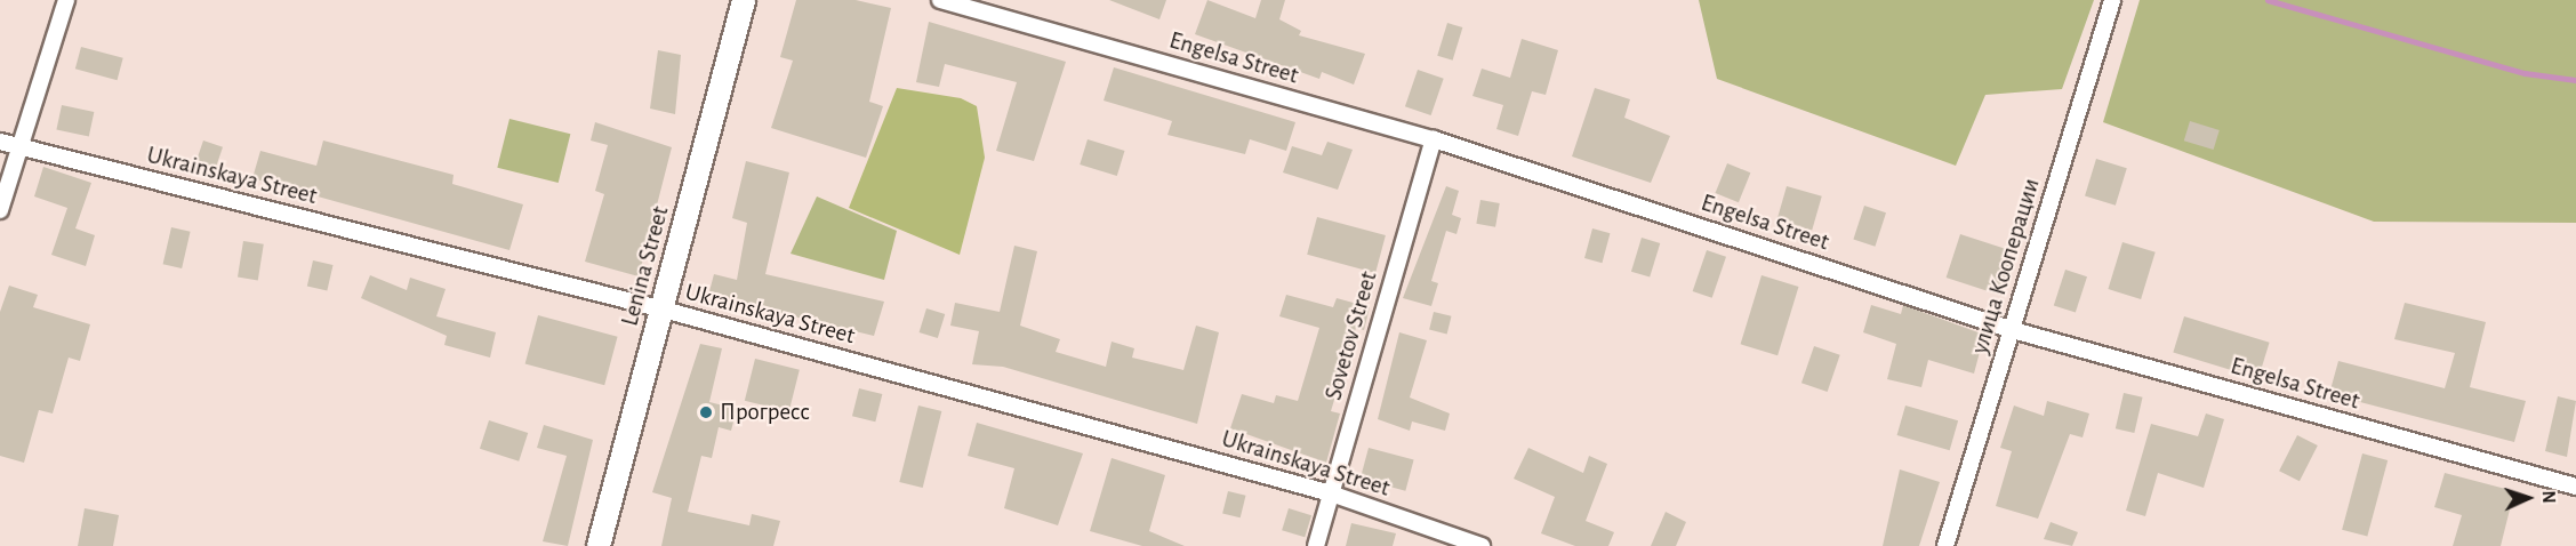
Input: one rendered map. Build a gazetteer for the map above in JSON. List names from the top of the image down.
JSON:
{
  "streets": {
    "street": [
      "Engelsa Street",
      "Ukrainskaya Street",
      "Lenina Street",
      "улица Кооперации",
      "Sovetov Street"
    ]
  },
  "crossings": [
    ["Engelsa Street", "улица Кооперации"],
    ["Engelsa Street", "Sovetov Street"],
    ["Ukrainskaya Street", "Lenina Street"],
    ["Ukrainskaya Street", "Sovetov Street"]
  ],
  "places": ["Прогресс"],
  "north": "right"
}
